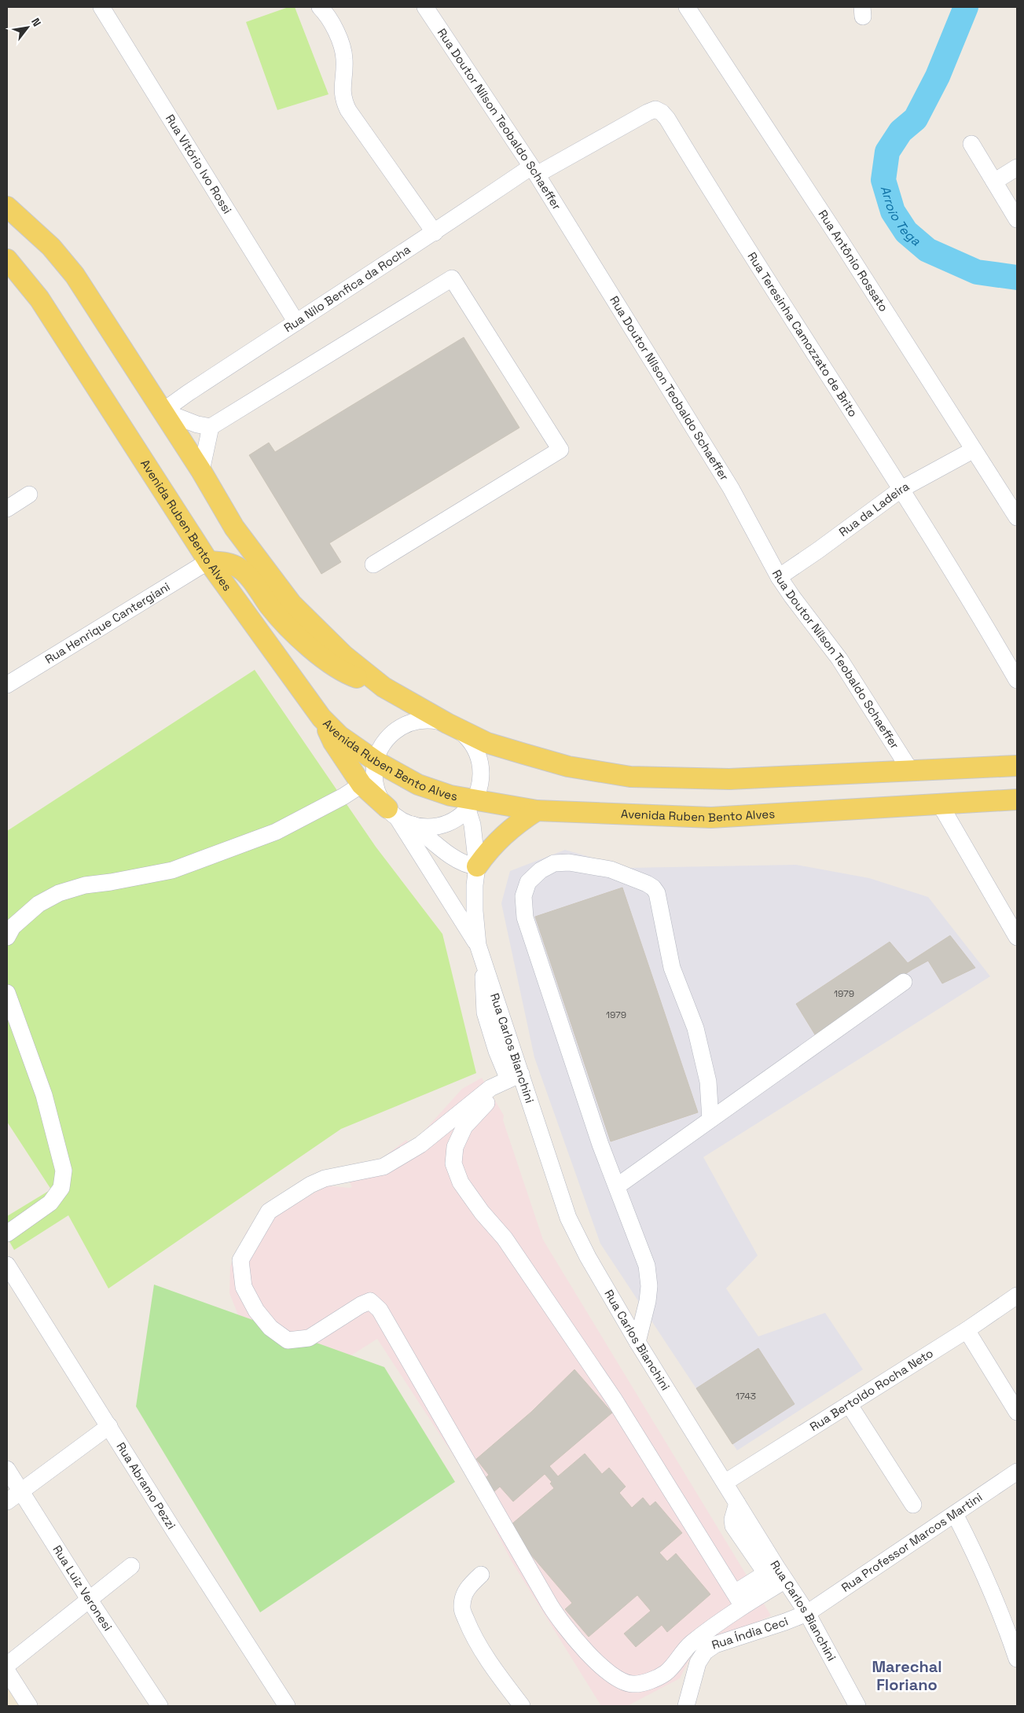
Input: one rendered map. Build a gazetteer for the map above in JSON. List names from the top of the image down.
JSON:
{
  "streets": {
    "main road": ["Avenida Ruben Bento Alves"],
    "street": [
      "Rua Doutor Nílson Teobaldo Schaeffer",
      "Rua Vitório Ivo Rossi",
      "Rua Antônio Rossato",
      "Rua Nilo Benfica da Rocha",
      "Rua Teresinha Camozzato de Brito",
      "Rua da Ladeira",
      "Rua Henrique Cantergiani",
      "Rua Carlos Bianchini",
      "Rua Bertoldo Rocha Neto",
      "Rua Abramo Pezzi",
      "Rua Professor Marcos Martini",
      "Rua Luiz Veronesi",
      "Rua Índia Ceci"
    ]
  },
  "crossings": [
    ["Rua Doutor Nílson Teobaldo Schaeffer", "Rua Nilo Benfica da Rocha"],
    ["Rua Doutor Nílson Teobaldo Schaeffer", "Rua Teresinha Camozzato de Brito"],
    ["Rua Doutor Nílson Teobaldo Schaeffer", "Rua da Ladeira"],
    ["Rua Vitório Ivo Rossi", "Rua Nilo Benfica da Rocha"],
    ["Rua Antônio Rossato", "Rua da Ladeira"],
    ["Rua Nilo Benfica da Rocha", "Rua Teresinha Camozzato de Brito"],
    ["Rua Teresinha Camozzato de Brito", "Rua da Ladeira"],
    ["Avenida Ruben Bento Alves", "Rua Henrique Cantergiani"],
    ["Avenida Ruben Bento Alves", "Rua Carlos Bianchini"],
    ["Rua Carlos Bianchini", "Rua Bertoldo Rocha Neto"],
    ["Rua Carlos Bianchini", "Rua Professor Marcos Martini"],
    ["Rua Carlos Bianchini", "Rua Índia Ceci"],
    ["Rua Professor Marcos Martini", "Rua Índia Ceci"]
  ],
  "districts": ["Marechal Floriano"],
  "water": ["Arroio Tega"],
  "house_numbers": ["1979", "1979", "1743"],
  "north": "top right"
}
